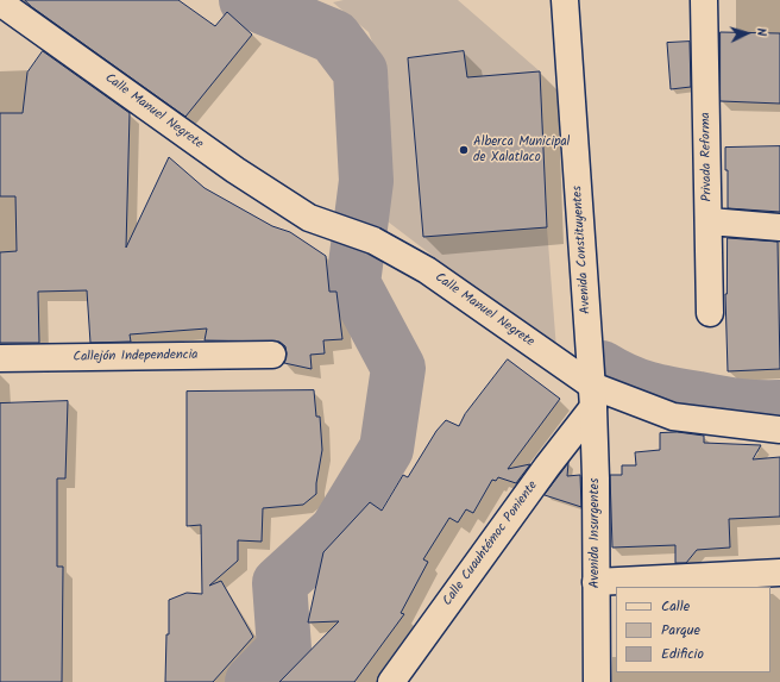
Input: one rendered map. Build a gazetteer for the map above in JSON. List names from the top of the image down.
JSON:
{
  "streets": {
    "street": [
      "Calle Manuel Negrete",
      "Privada Reforma",
      "Avenida Constituyentes",
      "Callejón Independencia",
      "Avenida Insurgentes",
      "Calle Cuauhtémoc Poniente"
    ]
  },
  "crossings": [
    ["Calle Manuel Negrete", "Avenida Constituyentes"],
    ["Calle Manuel Negrete", "Avenida Insurgentes"],
    ["Calle Manuel Negrete", "Calle Cuauhtémoc Poniente"],
    ["Avenida Constituyentes", "Avenida Insurgentes"],
    ["Avenida Constituyentes", "Calle Cuauhtémoc Poniente"],
    ["Avenida Insurgentes", "Calle Cuauhtémoc Poniente"]
  ],
  "places": ["Alberca Municipal de Xalatlaco"],
  "legend": ["Calle", "Parque", "Edificio"],
  "north": "right"
}
